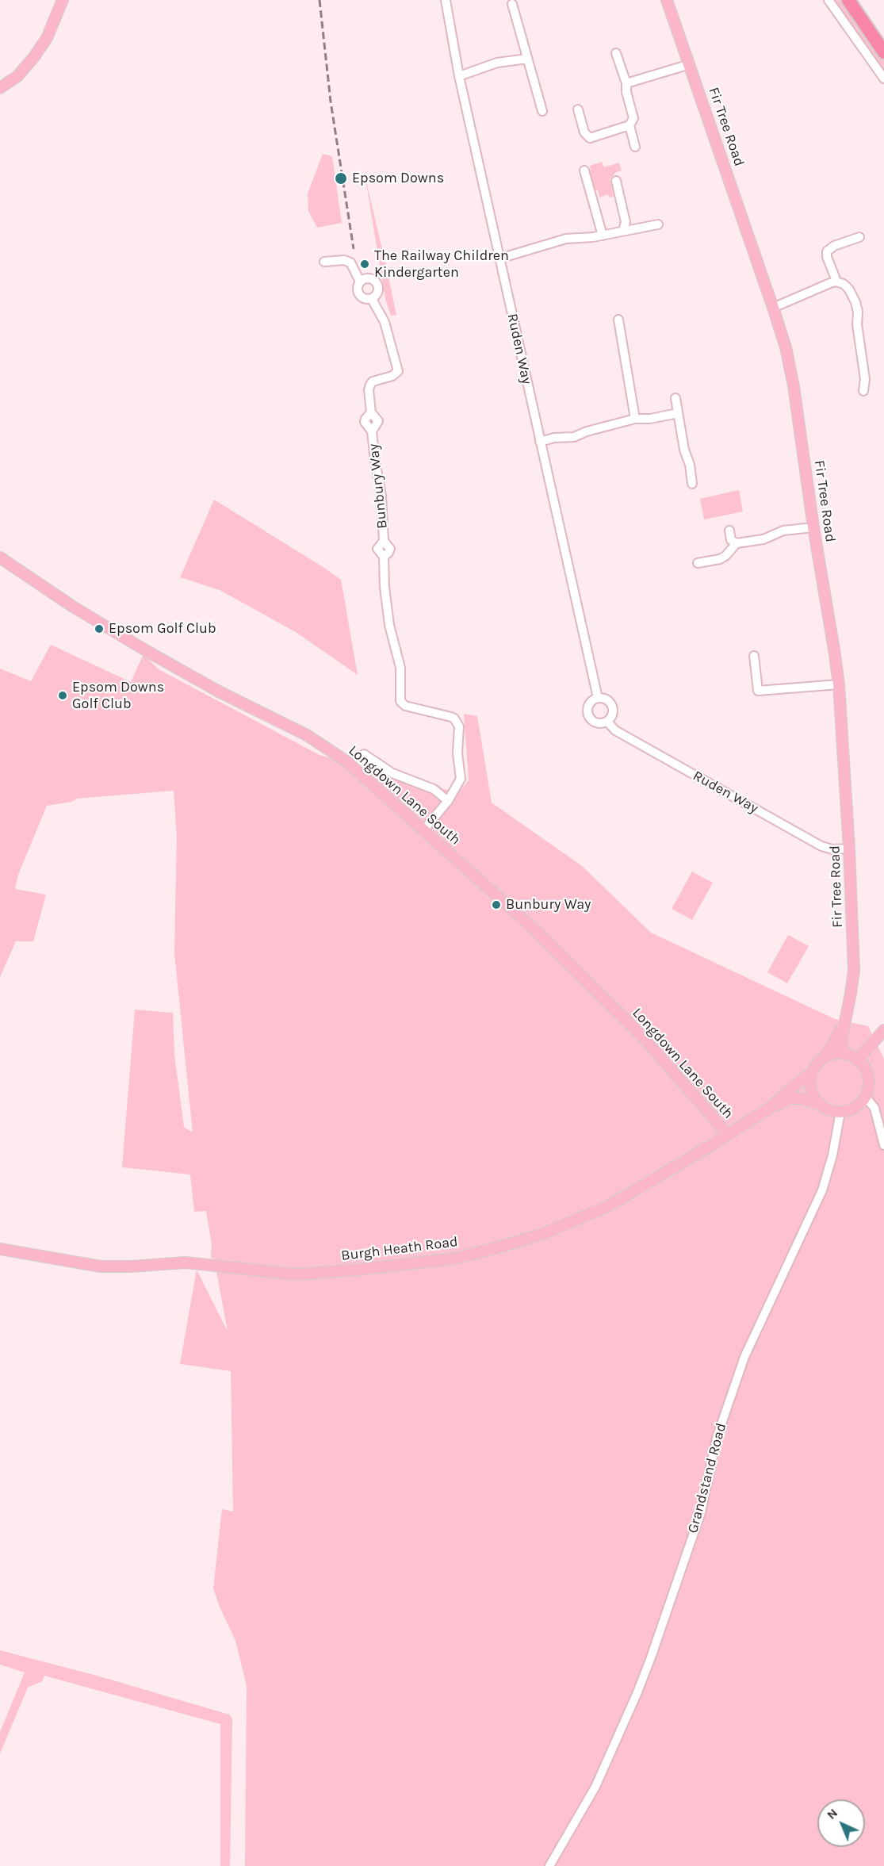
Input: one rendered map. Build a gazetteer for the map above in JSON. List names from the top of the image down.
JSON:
{
  "streets": {
    "main road": ["Fir Tree Road", "Longdown Lane South", "Burgh Heath Road"],
    "street": ["Ruden Way", "Bunbury Way", "Grandstand Road"]
  },
  "crossings": [
    ["Fir Tree Road", "Ruden Way"],
    ["Fir Tree Road", "Burgh Heath Road"],
    ["Fir Tree Road", "Grandstand Road"],
    ["Bunbury Way", "Longdown Lane South"],
    ["Longdown Lane South", "Burgh Heath Road"],
    ["Burgh Heath Road", "Grandstand Road"]
  ],
  "places": [
    "Epsom Downs",
    "The Railway Children Kindergarten",
    "Epsom Golf Club",
    "Epsom Downs Golf Club",
    "Bunbury Way"
  ],
  "north": "top left"
}
